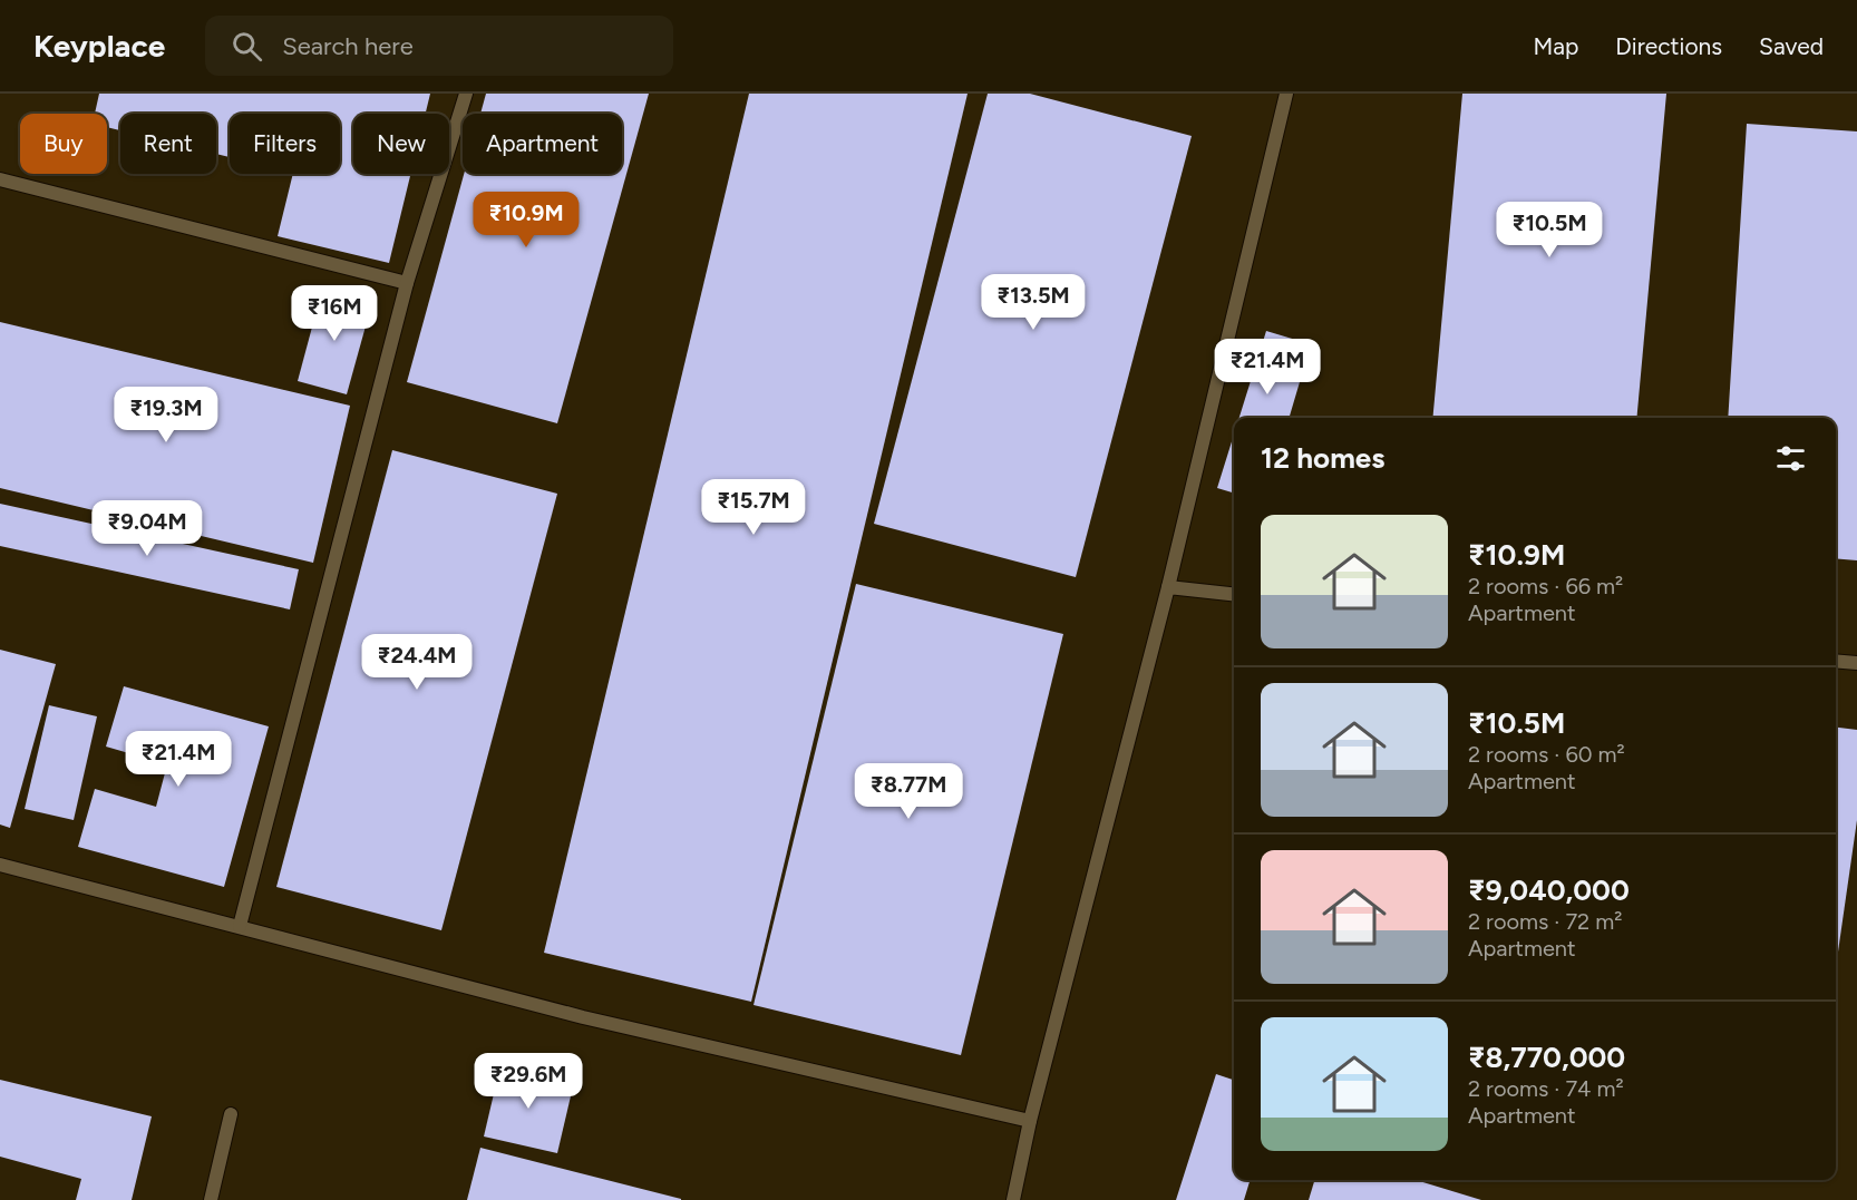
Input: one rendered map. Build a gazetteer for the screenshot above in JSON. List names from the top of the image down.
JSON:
{
  "page": {
    "header": "Keyplace",
    "search": "Search here",
    "nav": ["Map", "Directions", "Saved"],
    "chip": [
      "Buy",
      "Rent",
      "Filters",
      "New",
      "Apartment"
    ],
    "price": [
      "₹10.9M",
      "₹10.5M",
      "₹13.5M",
      "₹16M",
      "₹21.4M",
      "₹19.3M",
      "₹15.7M",
      "₹9.04M",
      "₹24.4M",
      "₹21.4M",
      "₹8.77M",
      "₹29.6M"
    ],
    "heading": "12 homes",
    "list": [
      {
        "name": "₹10.9M",
        "note": "2 rooms · 66 m² · Apartment"
      },
      {
        "name": "₹10.5M",
        "note": "2 rooms · 60 m² · Apartment"
      },
      {
        "name": "₹9,040,000",
        "note": "2 rooms · 72 m² · Apartment"
      },
      {
        "name": "₹8,770,000",
        "note": "2 rooms · 74 m² · Apartment"
      }
    ]
  }
}
